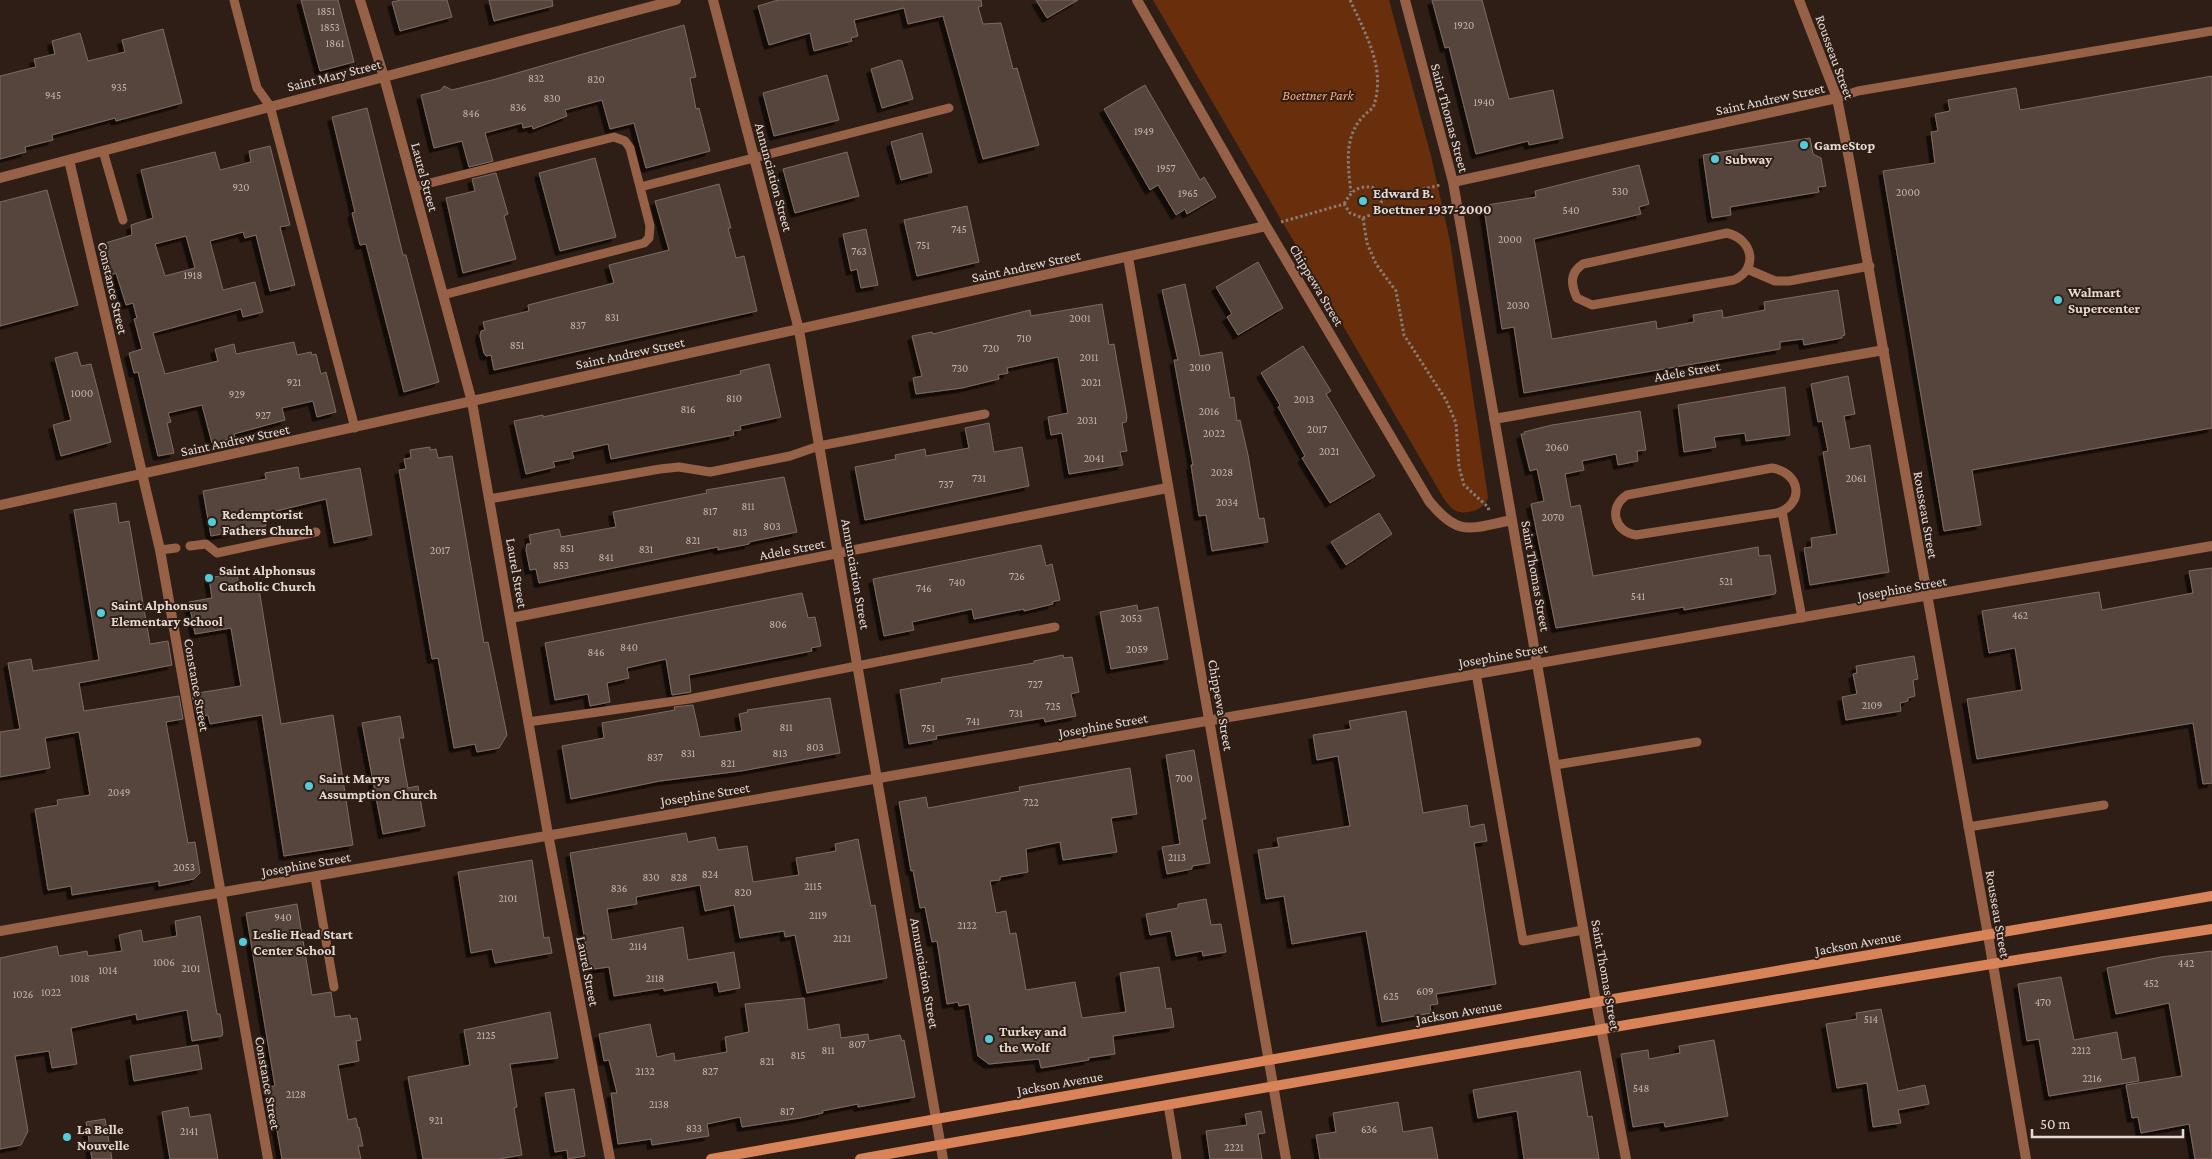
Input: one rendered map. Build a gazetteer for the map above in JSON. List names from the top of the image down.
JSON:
{
  "streets": {
    "street": [
      "Rousseau Street",
      "Saint Mary Street",
      "Saint Andrew Street",
      "Saint Thomas Street",
      "Laurel Street",
      "Annunciation Street",
      "Chippewa Street",
      "Constance Street",
      "Adele Street",
      "Josephine Street",
      "Jackson Avenue"
    ]
  },
  "crossings": [
    ["Rousseau Street", "Saint Andrew Street"],
    ["Rousseau Street", "Adele Street"],
    ["Rousseau Street", "Josephine Street"],
    ["Rousseau Street", "Jackson Avenue"],
    ["Saint Mary Street", "Laurel Street"],
    ["Saint Mary Street", "Constance Street"],
    ["Saint Andrew Street", "Saint Thomas Street"],
    ["Saint Andrew Street", "Laurel Street"],
    ["Saint Andrew Street", "Annunciation Street"],
    ["Saint Andrew Street", "Chippewa Street"],
    ["Saint Andrew Street", "Constance Street"],
    ["Saint Thomas Street", "Chippewa Street"],
    ["Saint Thomas Street", "Adele Street"],
    ["Saint Thomas Street", "Josephine Street"],
    ["Saint Thomas Street", "Jackson Avenue"],
    ["Laurel Street", "Adele Street"],
    ["Laurel Street", "Josephine Street"],
    ["Annunciation Street", "Adele Street"],
    ["Annunciation Street", "Josephine Street"],
    ["Annunciation Street", "Jackson Avenue"],
    ["Chippewa Street", "Adele Street"],
    ["Chippewa Street", "Josephine Street"],
    ["Chippewa Street", "Jackson Avenue"],
    ["Constance Street", "Josephine Street"]
  ],
  "parks": ["Boettner Park"],
  "places": [
    "GameStop",
    "Subway",
    "Edward B. Boettner 1937-2000",
    "Walmart Supercenter",
    "Redemptorist Fathers Church",
    "Saint Alphonsus Catholic Church",
    "Saint Alphonsus Elementary School",
    "Saint Marys Assumption Church",
    "Leslie Head Start Center School",
    "Turkey and the Wolf",
    "La Belle Nouvelle"
  ],
  "house_numbers": [
    "1851",
    "1920",
    "1853",
    "1861",
    "832",
    "820",
    "935",
    "945",
    "830",
    "1940",
    "836",
    "846",
    "1949",
    "1957",
    "920",
    "530",
    "2000",
    "1965",
    "540",
    "745",
    "2000",
    "751",
    "763",
    "1918",
    "2030",
    "831",
    "2001",
    "837",
    "710",
    "851",
    "720",
    "2011",
    "2010",
    "730",
    "921",
    "2021",
    "1000",
    "929",
    "810",
    "2013",
    "816",
    "2016",
    "927",
    "2031",
    "2017",
    "2022",
    "2060",
    "2021",
    "2041",
    "2028",
    "731",
    "2061",
    "737",
    "2034",
    "811",
    "817",
    "2070",
    "803",
    "813",
    "821",
    "851",
    "831",
    "2017",
    "841",
    "853",
    "726",
    "521",
    "740",
    "746",
    "541",
    "462",
    "2053",
    "806",
    "840",
    "2059",
    "846",
    "727",
    "2109",
    "725",
    "731",
    "741",
    "811",
    "751",
    "803",
    "831",
    "813",
    "837",
    "821",
    "700",
    "2049",
    "722",
    "2113",
    "2053",
    "824",
    "830",
    "828",
    "2115",
    "836",
    "820",
    "2101",
    "2119",
    "940",
    "2122",
    "2121",
    "2114",
    "1006",
    "442",
    "2101",
    "1014",
    "1018",
    "2118",
    "452",
    "609",
    "1022",
    "1026",
    "625",
    "470",
    "514",
    "2125",
    "807",
    "811",
    "2212",
    "815",
    "821",
    "2132",
    "827",
    "2216",
    "548",
    "2128",
    "2138",
    "817",
    "921",
    "833",
    "636",
    "2141",
    "2221"
  ],
  "scale_bar": "50 m"
}
